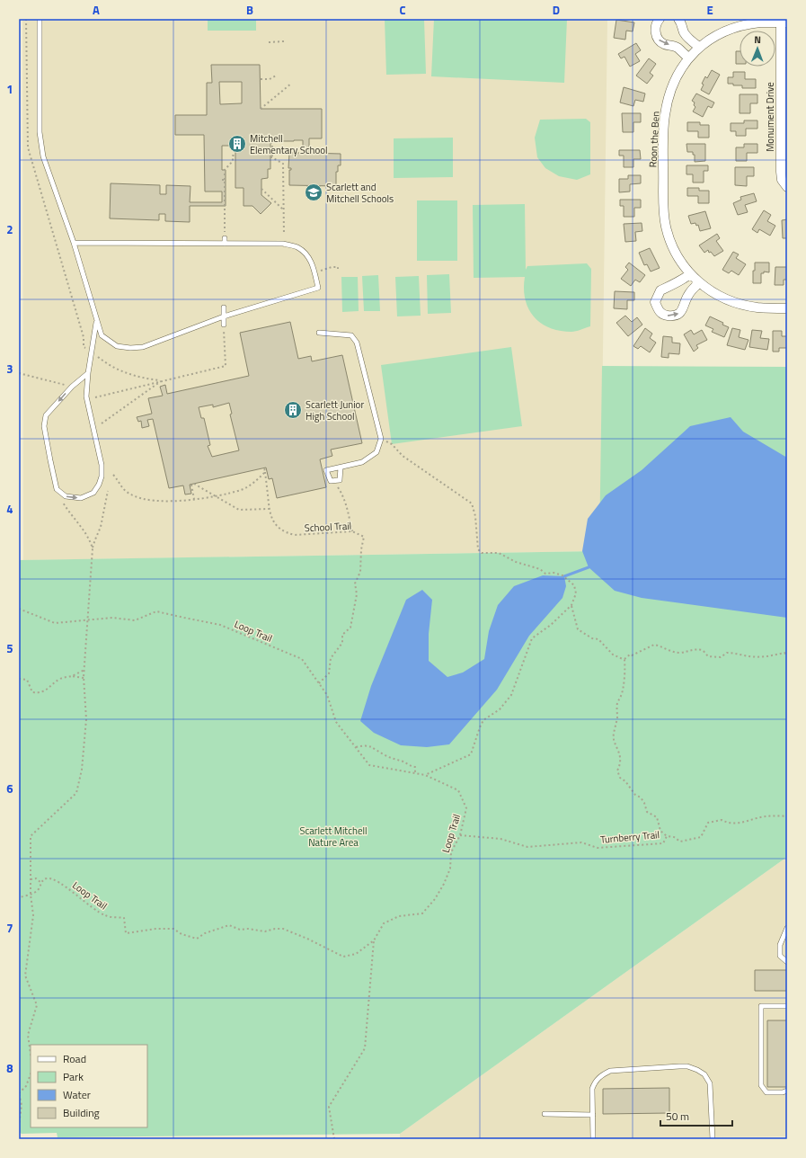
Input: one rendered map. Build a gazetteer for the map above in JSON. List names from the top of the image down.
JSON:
{
  "streets": {
    "street": ["Monument Drive", "Roon the Ben"],
    "path": ["School Trail", "Loop Trail", "Turnberry Trail"]
  },
  "crossings": [
    ["Monument Drive", "Roon the Ben"],
    ["School Trail", "Loop Trail"],
    ["Loop Trail", "Turnberry Trail"]
  ],
  "parks": ["Scarlett Mitchell Nature Area"],
  "places": {
    "building": ["Mitchell Elementary School", "Scarlett Junior High School"],
    "school or university": ["Scarlett and Mitchell Schools"]
  },
  "legend": [
    "Road",
    "Park",
    "Water",
    "Building"
  ],
  "scale_bar": "50 m",
  "north": "top",
  "grid": {
    "columns": [
      "A",
      "B",
      "C",
      "D",
      "E"
    ],
    "rows": [
      "1",
      "2",
      "3",
      "4",
      "5",
      "6",
      "7",
      "8"
    ]
  }
}
